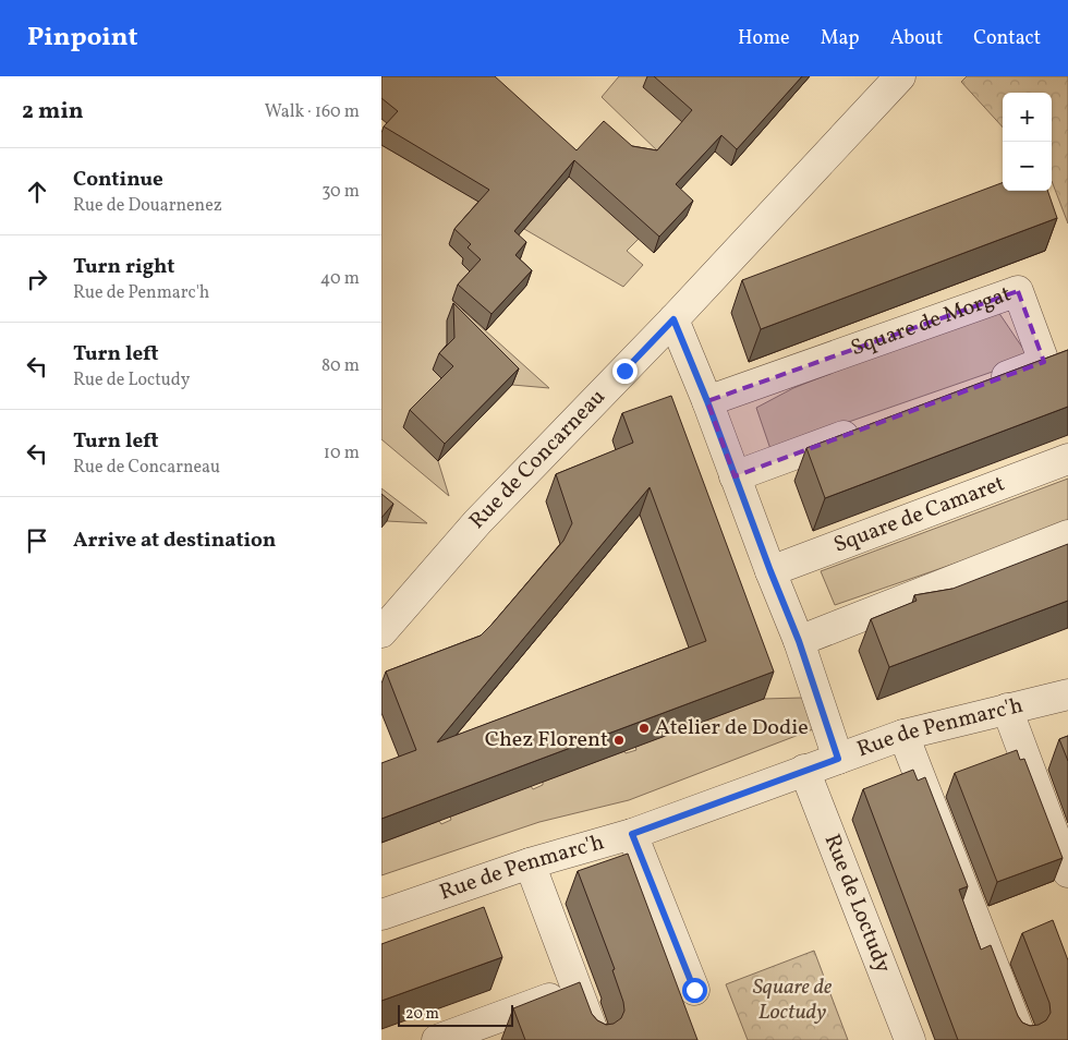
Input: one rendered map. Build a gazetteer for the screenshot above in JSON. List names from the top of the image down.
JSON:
{
  "streets": {
    "street": [
      "Square de Morgat",
      "Rue de Concarneau",
      "Square de Camaret",
      "Rue de Penmarc'h",
      "Rue de Loctudy"
    ]
  },
  "crossings": [
    ["Rue de Penmarc'h", "Rue de Loctudy"]
  ],
  "parks": ["Square de Loctudy"],
  "places": ["Atelier de Dodie", "Chez Florent"],
  "scale_bar": "20 m",
  "page": {
    "header": "Pinpoint",
    "nav": [
      "Home",
      "Map",
      "About",
      "Contact"
    ],
    "heading": ["2 min", "Walk · 160 m"],
    "map_buttons": ["+", "−"],
    "list": [
      ["Continue", "Rue de Douarnenez", "30 m"],
      ["Turn right", "Rue de Penmarc'h", "40 m"],
      ["Turn left", "Rue de Loctudy", "80 m"],
      ["Turn left", "Rue de Concarneau", "10 m"],
      "Arrive at destination"
    ],
    "scale": "20 m"
  }
}
